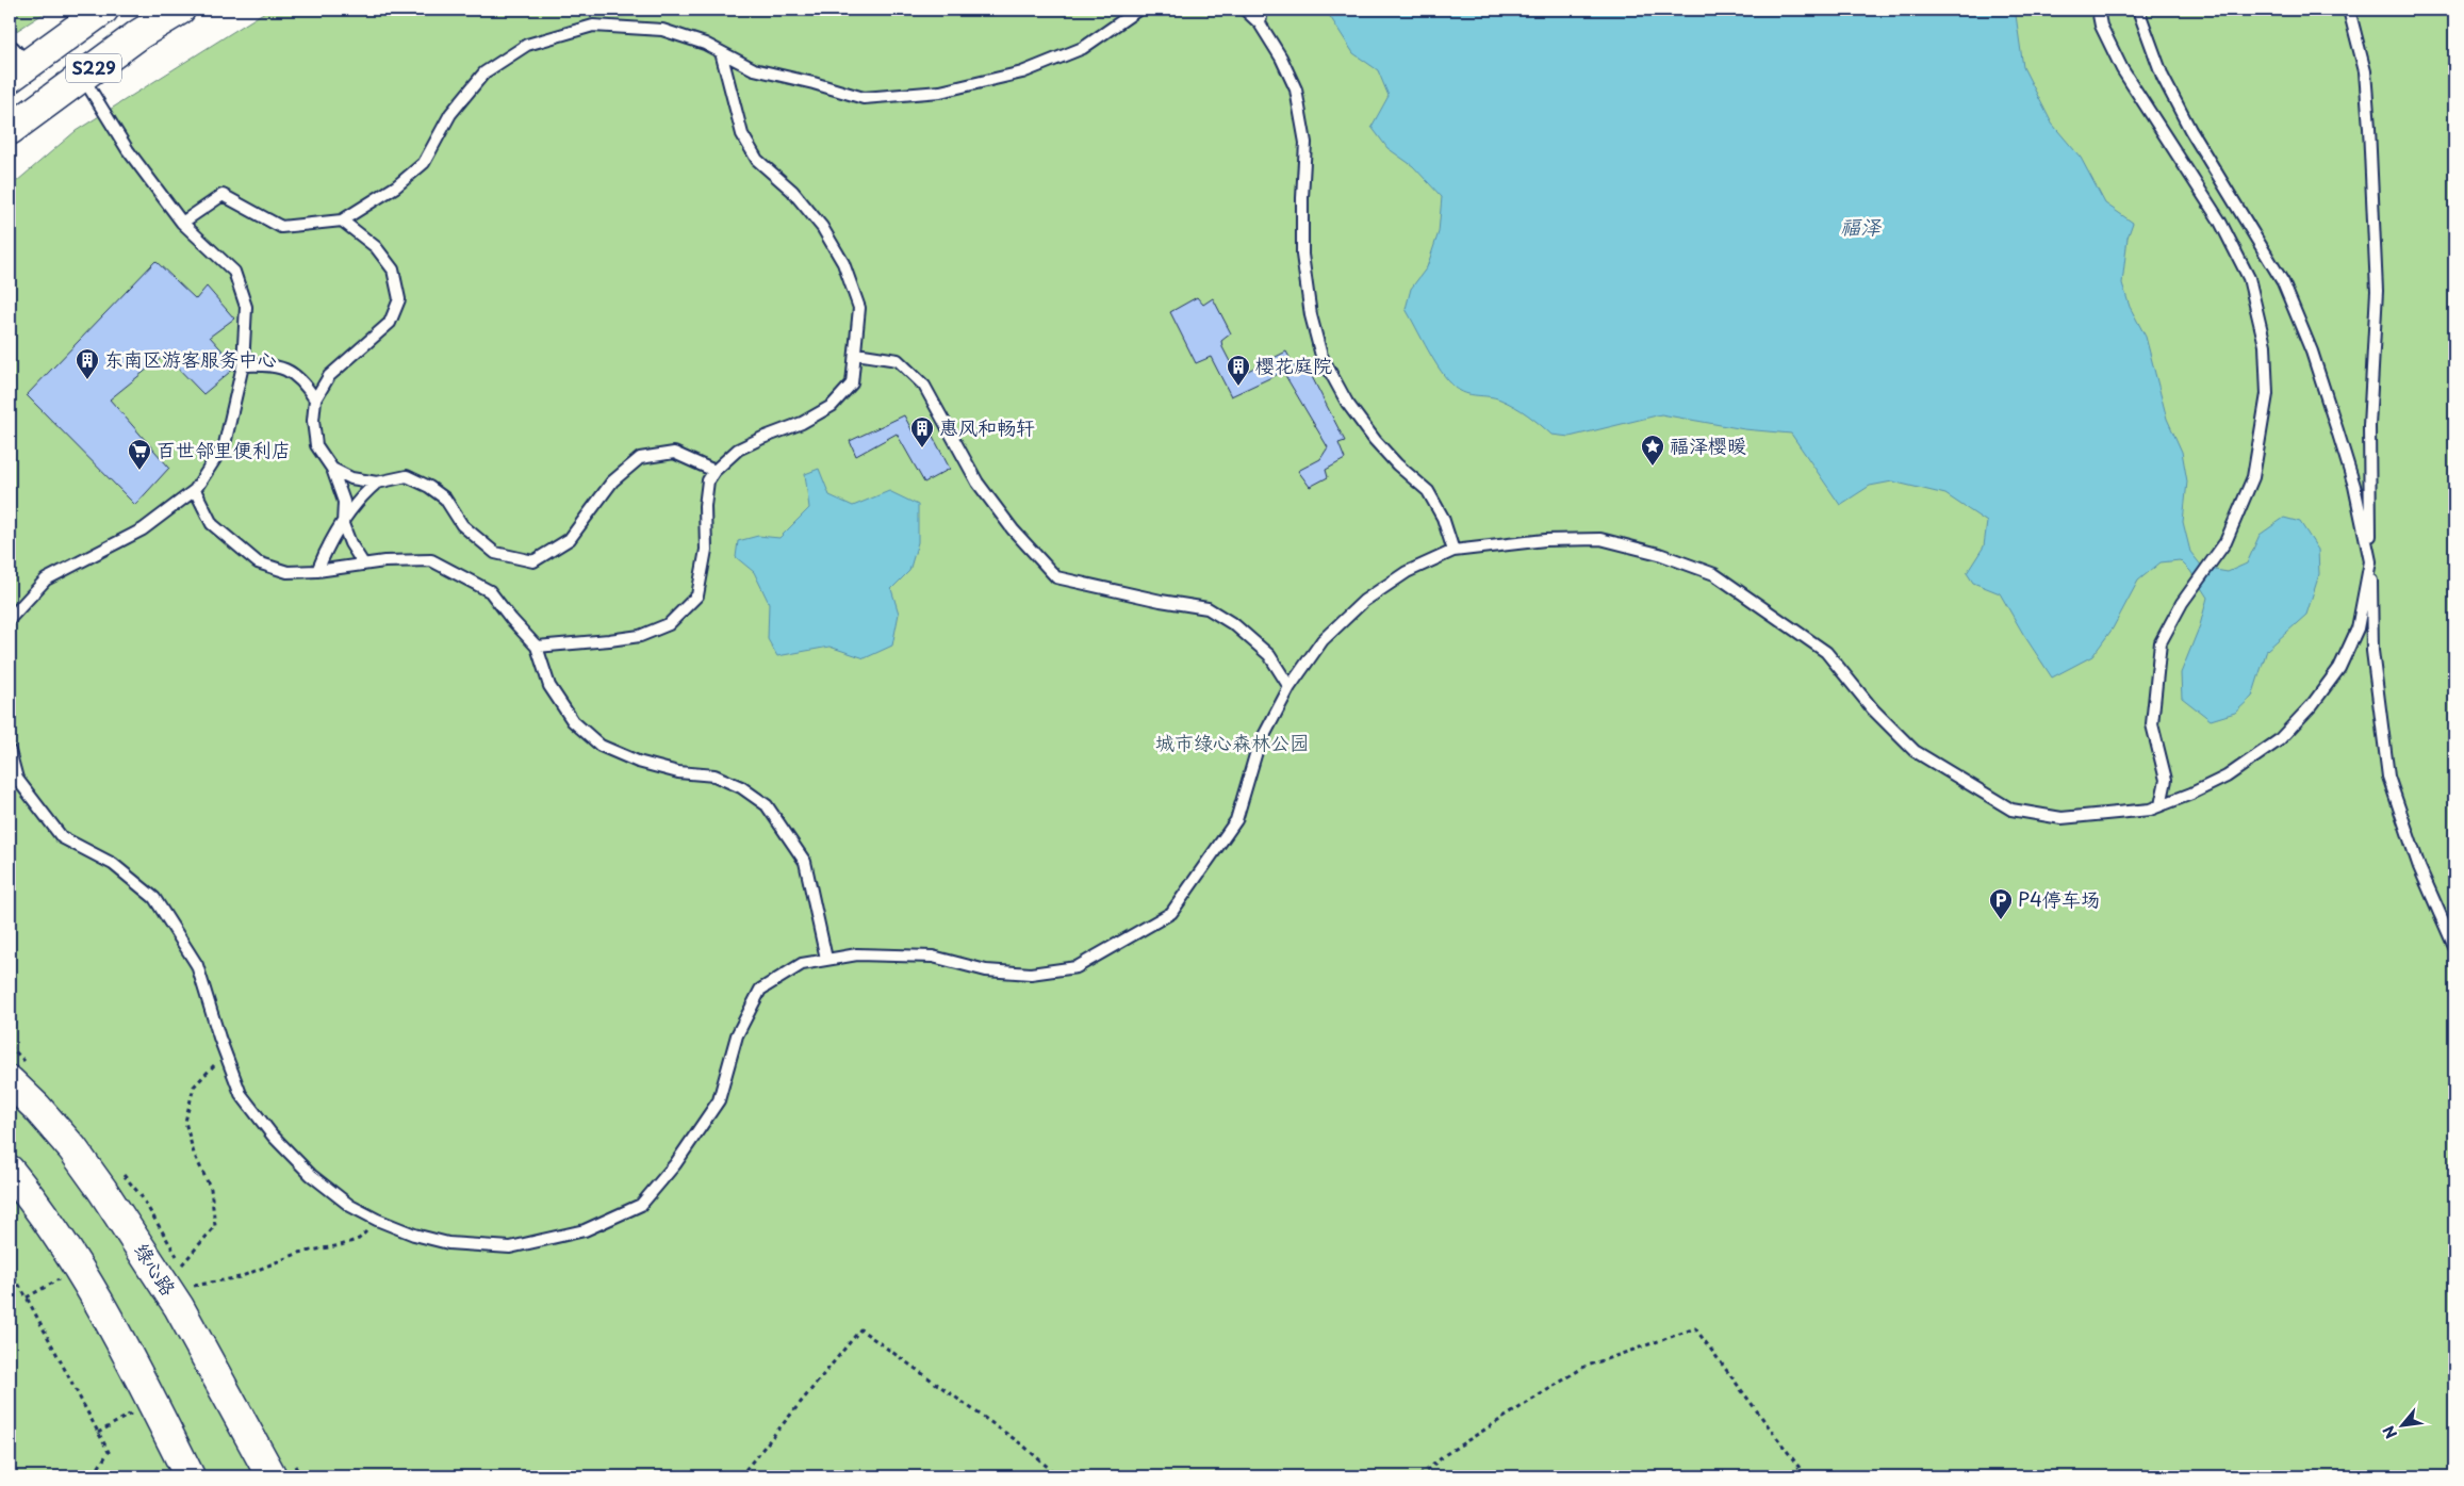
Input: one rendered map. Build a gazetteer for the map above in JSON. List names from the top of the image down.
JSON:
{
  "streets": {
    "main road": ["S229", "绿心路"]
  },
  "water": ["福泽"],
  "parks": ["城市绿心森林公园"],
  "places": {
    "building": ["东南区游客服务中心", "樱花庭院", "惠风和畅轩"],
    "place": ["福泽樱暖"],
    "supermarket": ["百世邻里便利店"],
    "parking": ["P4停车场"]
  },
  "north": "bottom left"
}
